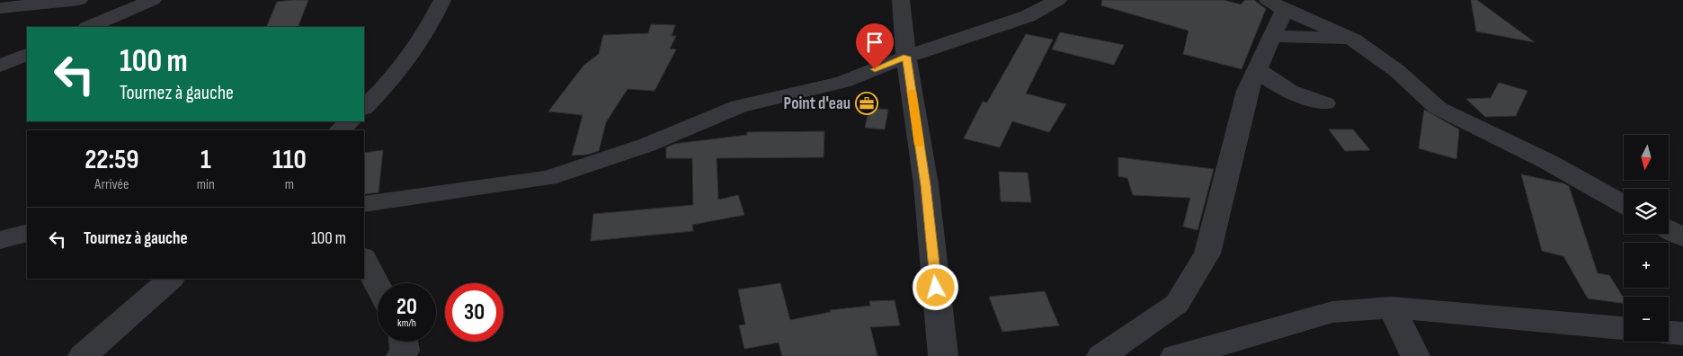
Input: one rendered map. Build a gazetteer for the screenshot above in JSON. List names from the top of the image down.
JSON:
{
  "places": {
    "office": ["Point d'eau"]
  },
  "north": "bottom",
  "page": {
    "turn": ["100 m", "Tournez à gauche"],
    "eta": [
      "22:59",
      "Arrivée",
      "1",
      "min",
      "110",
      "m"
    ],
    "map_buttons": ["+", "−"],
    "list": [
      {
        "name": "Tournez à gauche",
        "value": "100 m"
      }
    ],
    "speed": "20 km/h",
    "limit": "30"
  }
}
